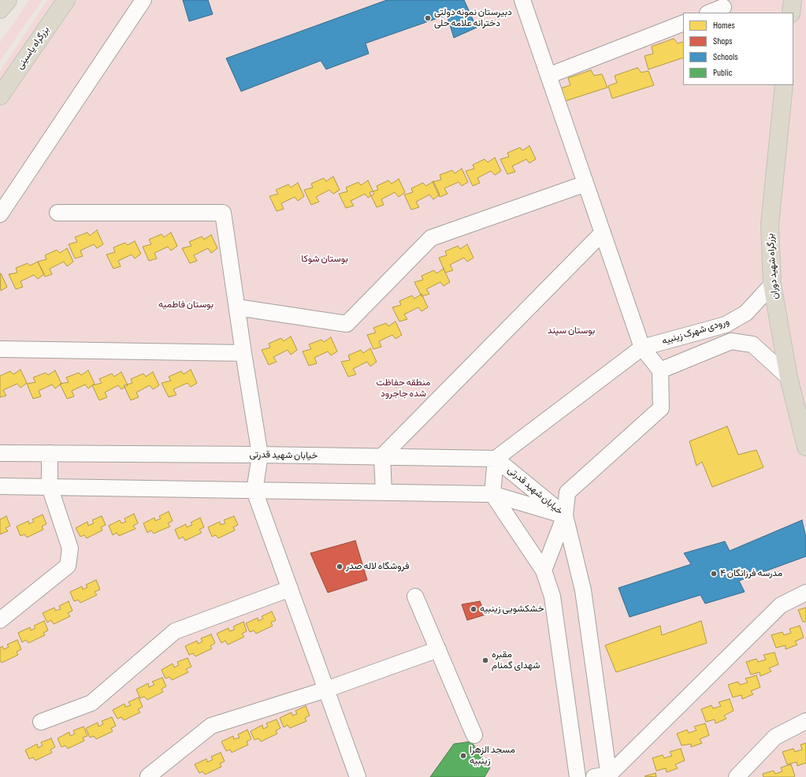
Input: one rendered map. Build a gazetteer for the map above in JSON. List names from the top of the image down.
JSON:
{
  "streets": {
    "highway": ["بزرگراه یاسینی", "بزرگراه شهید دوران"],
    "street": ["ورودی شهرک زینبیه", "خیابان شهید قدرتی"]
  },
  "crossings": [
    ["بزرگراه شهید دوران", "ورودی شهرک زینبیه"]
  ],
  "parks": [
    "بوستان شوکا",
    "بوستان فاطمیه",
    "بوستان سپند",
    "منطقه حفاظت شده جاجرود"
  ],
  "places": [
    "دبیرستان نمونه دولتی دخترانه علامه حلی",
    "فروشگاه لاله صدر",
    "مدرسه فرزانگان ۴",
    "خشکشویی زینبیه",
    "مقبره شهدای گمنام",
    "مسجد الزهرا زینبیه"
  ],
  "legend": [
    "Homes",
    "Shops",
    "Schools",
    "Public"
  ]
}
